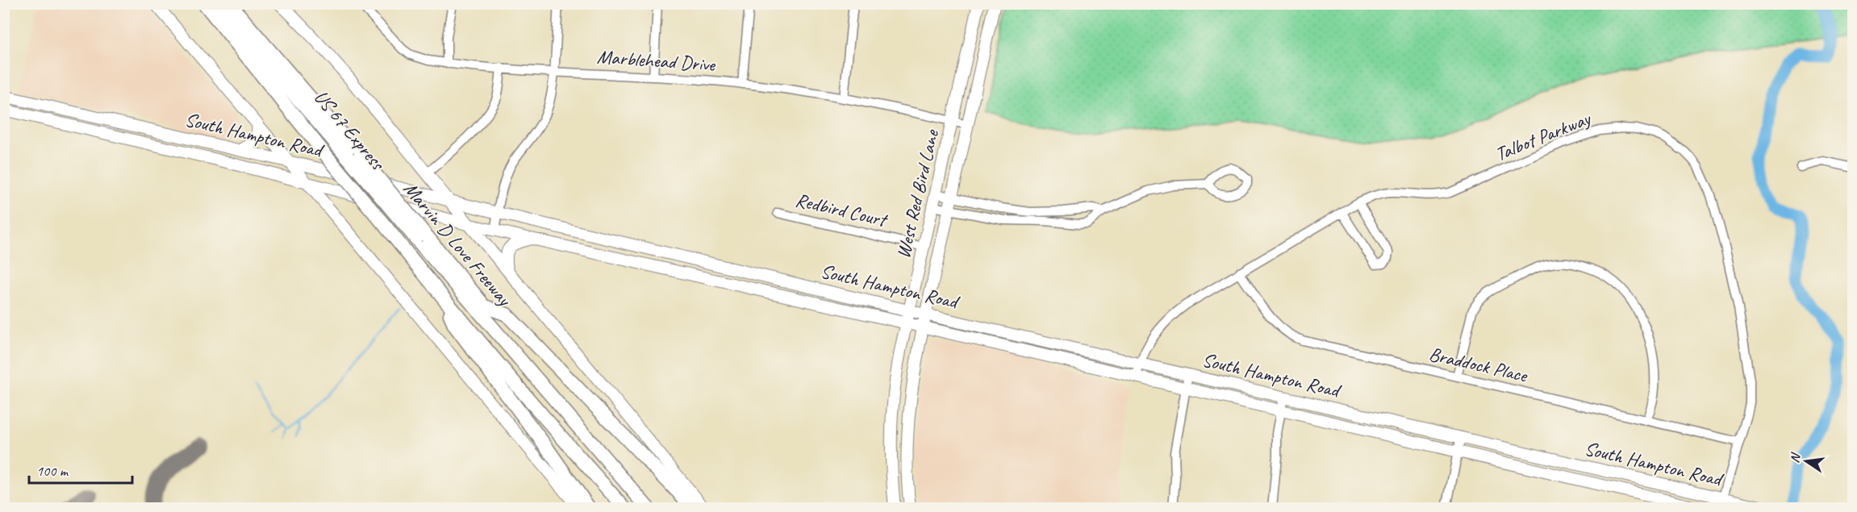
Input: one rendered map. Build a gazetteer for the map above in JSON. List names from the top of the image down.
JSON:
{
  "streets": {
    "highway": ["US 67 Express", "Marvin D Love Freeway"],
    "main road": ["South Hampton Road", "West Red Bird Lane"],
    "street": [
      "Marblehead Drive",
      "Talbot Parkway",
      "Redbird Court",
      "Braddock Place"
    ]
  },
  "crossings": [
    ["Marblehead Drive", "West Red Bird Lane"],
    ["US 67 Express", "Marvin D Love Freeway"],
    ["South Hampton Road", "Talbot Parkway"],
    ["South Hampton Road", "West Red Bird Lane"],
    ["South Hampton Road", "Marvin D Love Freeway"],
    ["Talbot Parkway", "Braddock Place"],
    ["West Red Bird Lane", "Redbird Court"]
  ],
  "scale_bar": "100 m",
  "north": "left"
}
